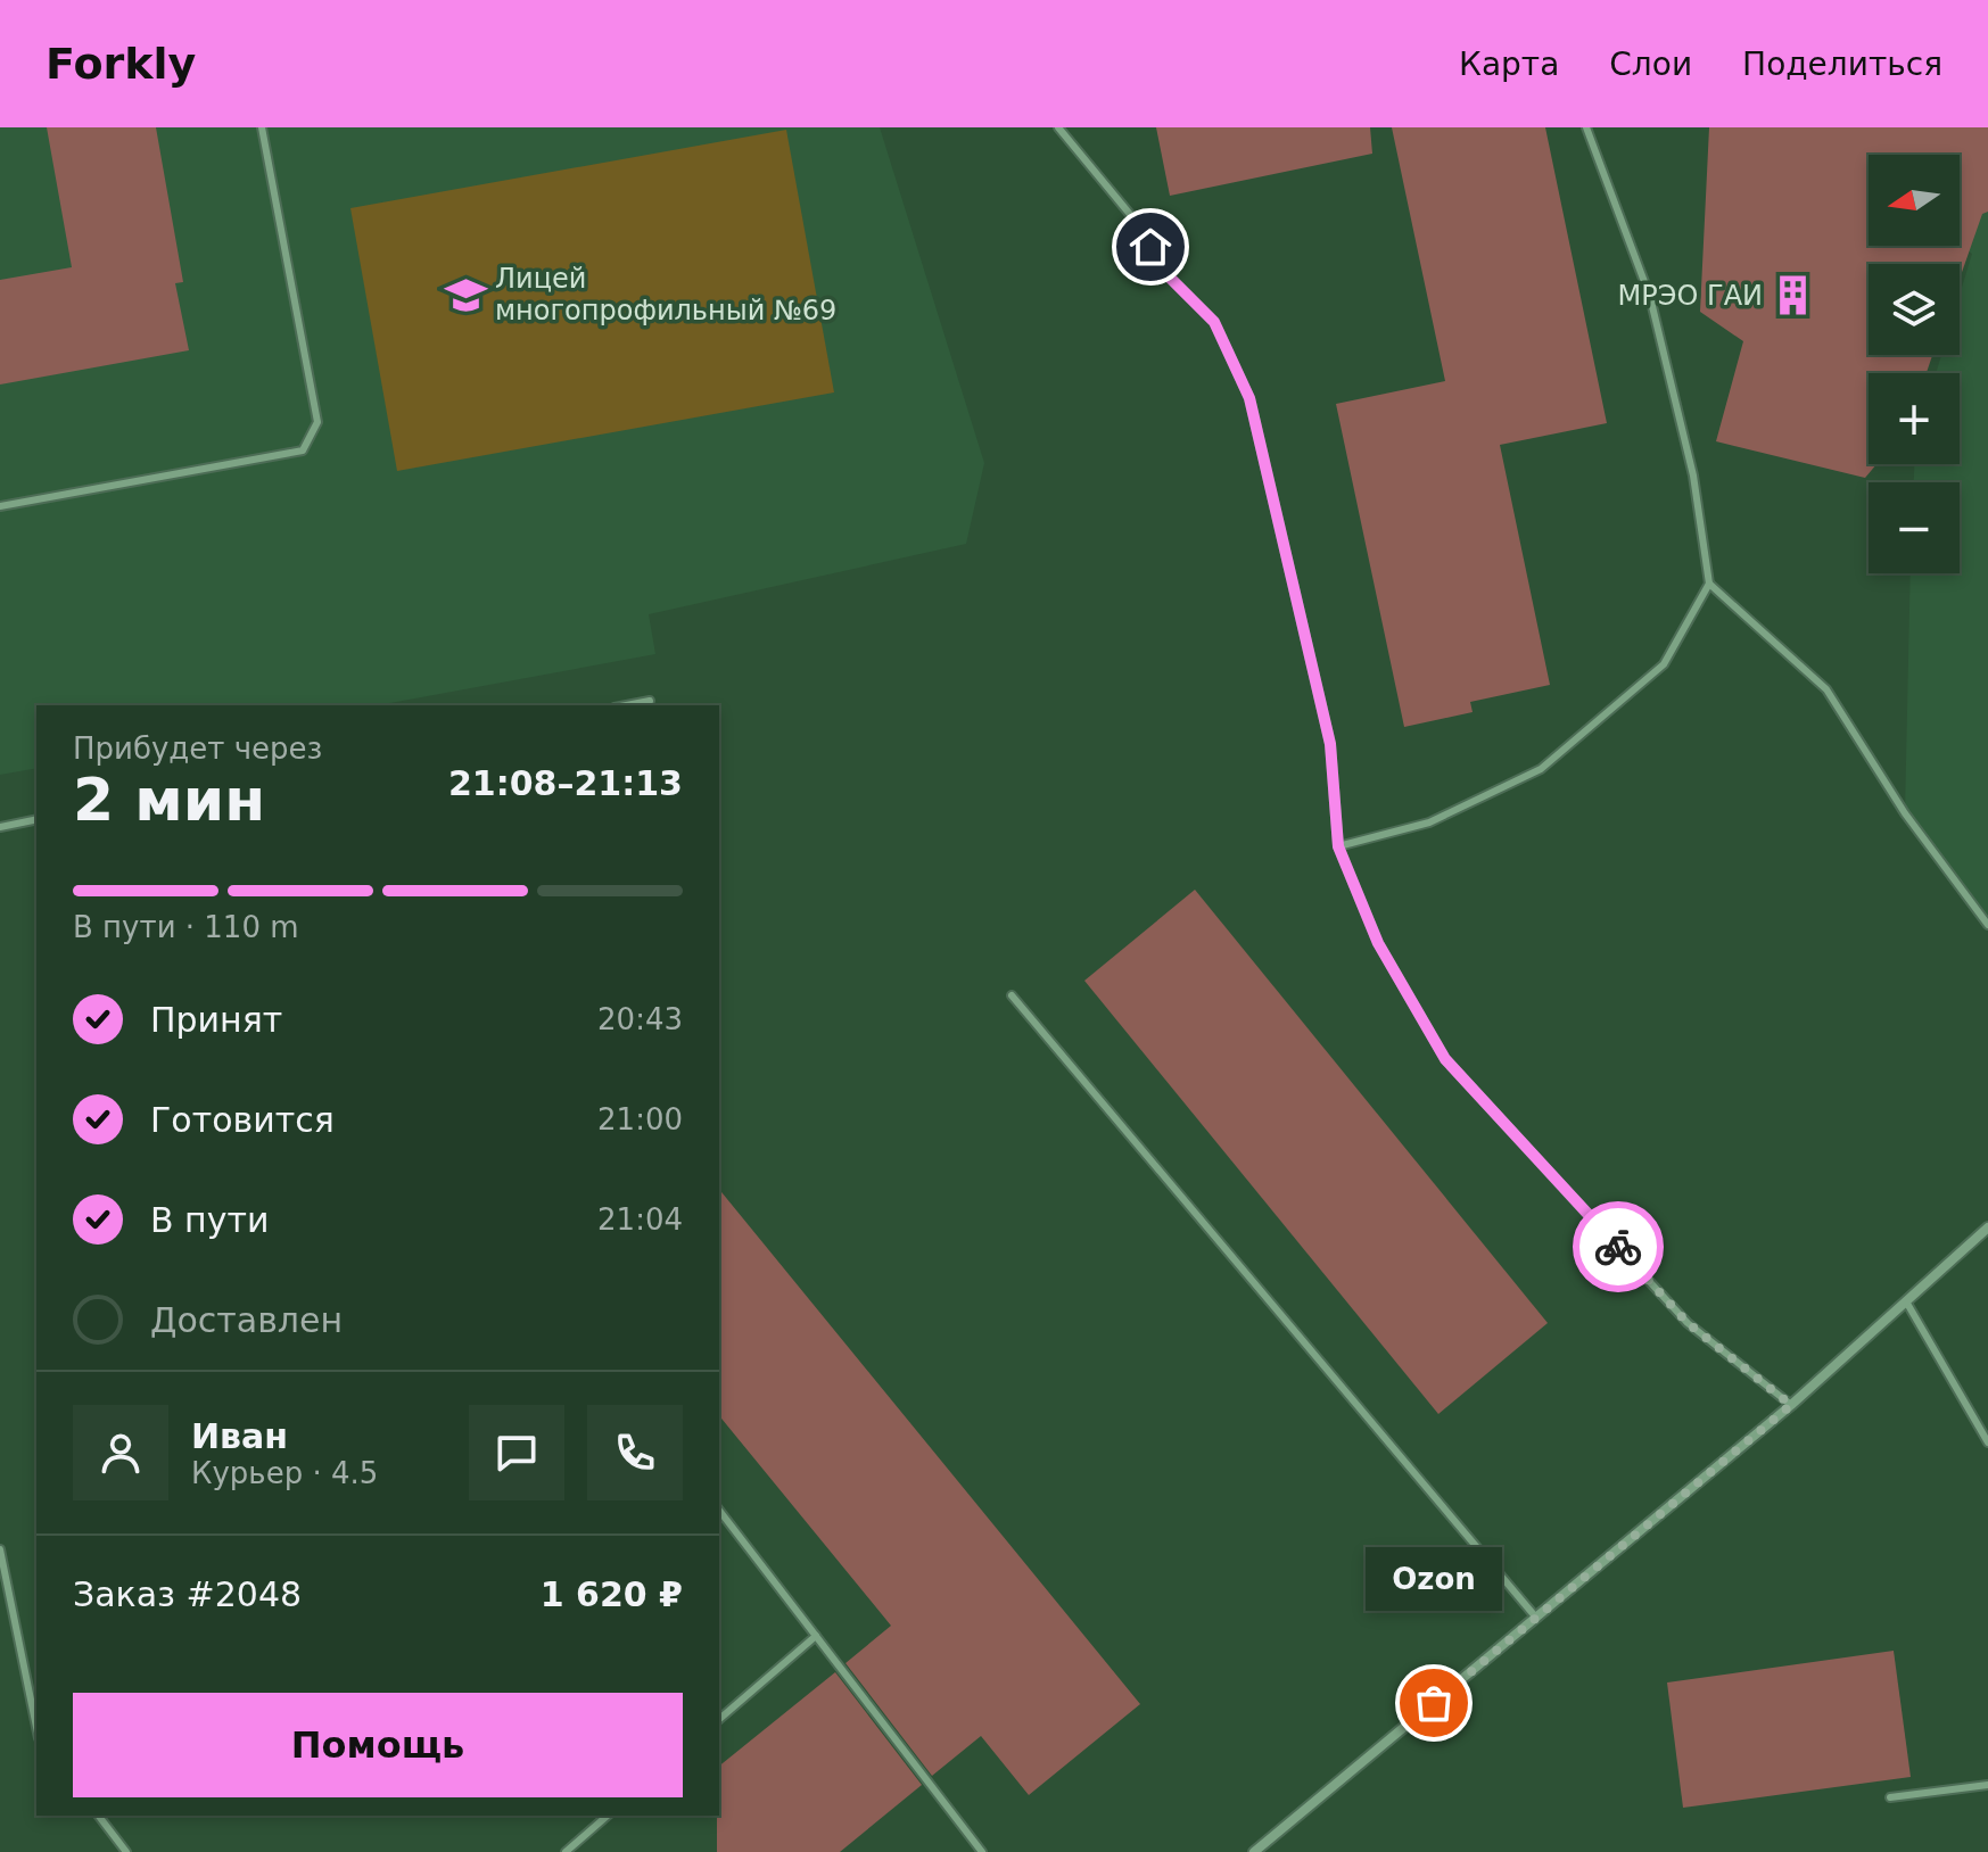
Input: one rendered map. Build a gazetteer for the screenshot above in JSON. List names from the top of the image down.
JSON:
{
  "places": {
    "school or university": ["Лицей многопрофильный №69"],
    "building": ["МРЭО ГАИ"],
    "other": ["Ozon"]
  },
  "north": "left",
  "page": {
    "header": "Forkly",
    "nav": ["Карта", "Слои", "Поделиться"],
    "map_buttons": ["+", "−"],
    "heading": ["2 мин", "Прибудет через", "21:08–21:13"],
    "panel": [
      "Иван",
      "Курьер · 4.5",
      "Заказ #2048",
      "1 620 ₽"
    ],
    "bar": "В пути · 110 m",
    "list": [
      ["Принят", "20:43"],
      ["Готовится", "21:00"],
      ["В пути", "21:04"],
      "Доставлен"
    ],
    "bubble": "Ozon",
    "buttons": "Помощь"
  }
}
